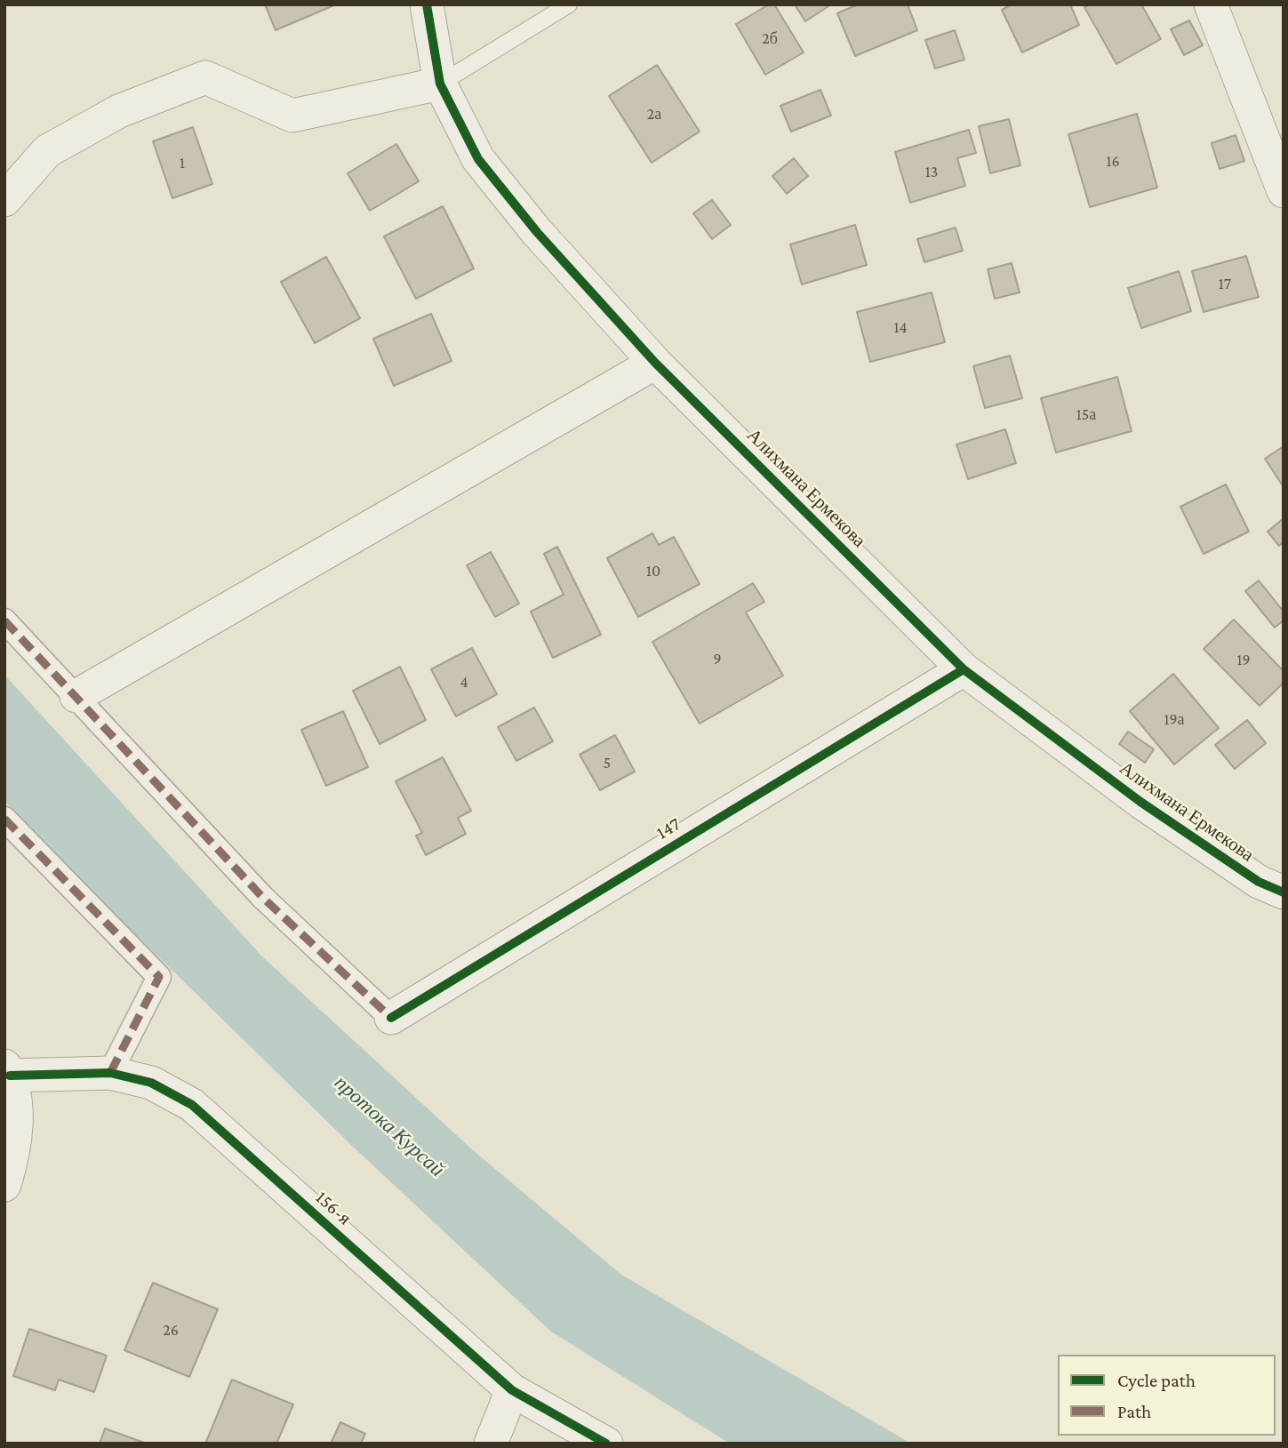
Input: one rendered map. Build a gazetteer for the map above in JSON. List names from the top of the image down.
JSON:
{
  "streets": {
    "street": ["Алихмана Ермекова", "147", "156-я"]
  },
  "crossings": [
    ["Алихмана Ермекова", "147"]
  ],
  "water": ["протока Курсай"],
  "house_numbers": [
    "2б",
    "2а",
    "16",
    "1",
    "13",
    "17",
    "14",
    "15а",
    "10",
    "9",
    "19",
    "4",
    "19а",
    "5",
    "26"
  ],
  "legend": ["Cycle path", "Path"]
}
